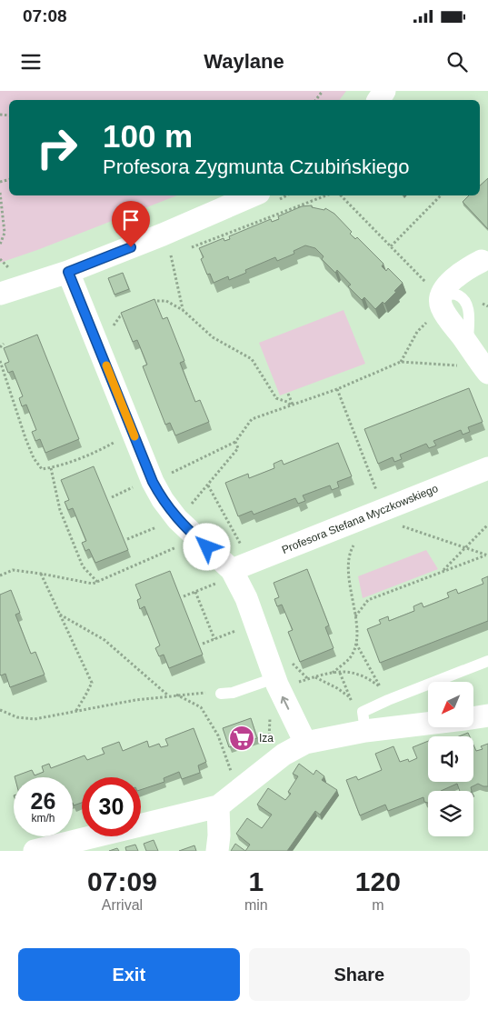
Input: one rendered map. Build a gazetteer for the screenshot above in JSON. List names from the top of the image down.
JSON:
{
  "streets": {
    "street": ["Profesora Stefana Myczkowskiego"]
  },
  "places": {
    "supermarket": ["Iza"]
  },
  "north": "bottom left",
  "page": {
    "status": "07:08",
    "header": "Waylane",
    "turn": ["100 m", "Profesora Zygmunta Czubińskiego"],
    "speed": "26 km/h",
    "limit": "30",
    "eta": [
      "07:09",
      "Arrival",
      "1",
      "min",
      "120",
      "m"
    ],
    "buttons": ["Exit", "Share"]
  }
}
